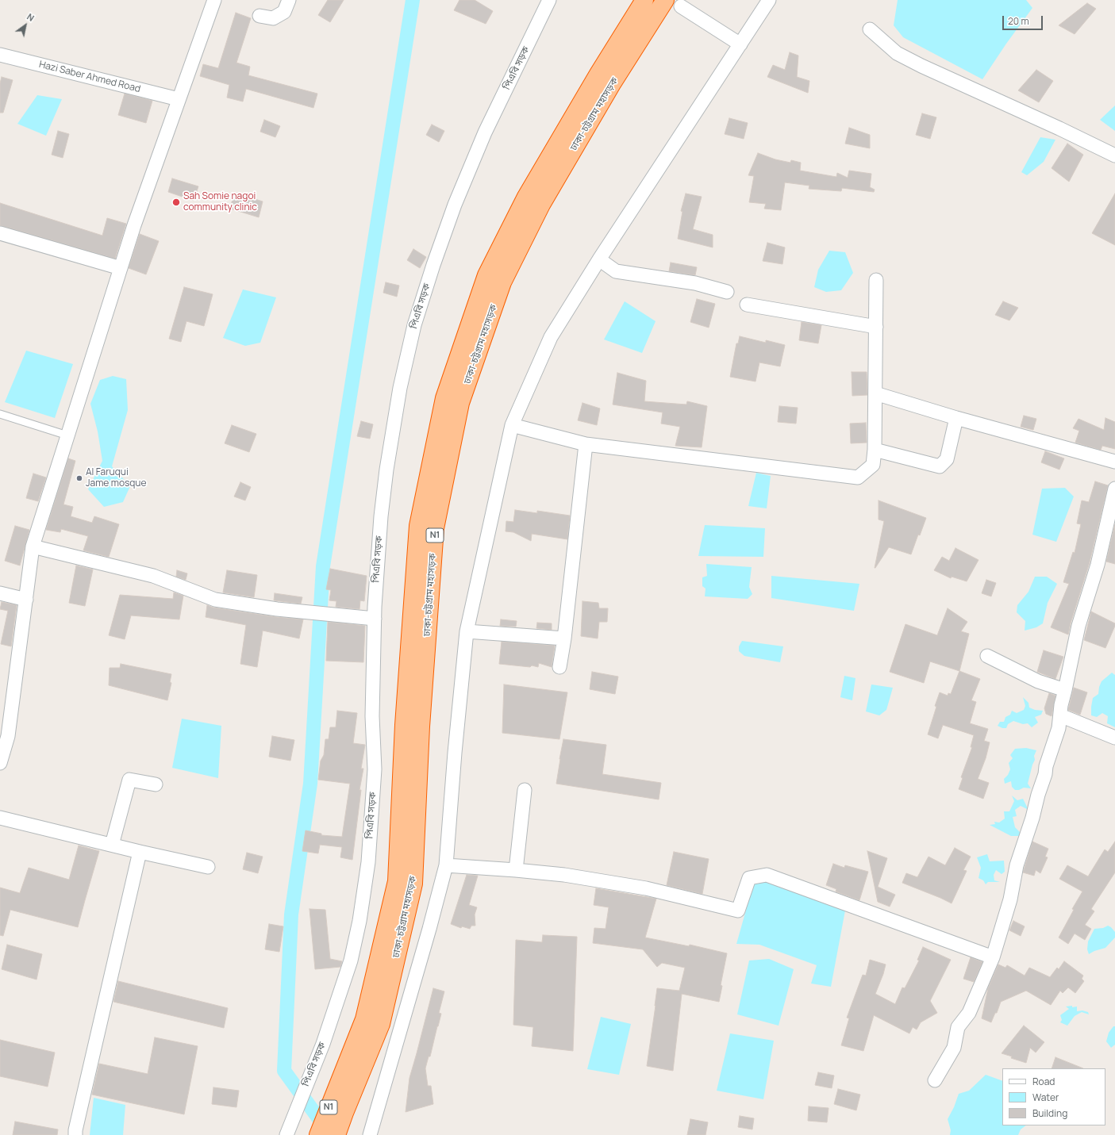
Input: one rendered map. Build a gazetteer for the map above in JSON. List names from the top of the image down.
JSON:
{
  "streets": {
    "highway": ["ঢাকা-চট্টগ্রাম মহাসড়ক", "N1"],
    "street": ["পিএবি সড়ক", "Hazi Saber Ahmed Road"]
  },
  "places": ["Sah Somie nagoi community clinic", "Al Faruqui Jame mosque"],
  "legend": ["Road", "Water", "Building"],
  "scale_bar": "20 m",
  "north": "top right"
}
